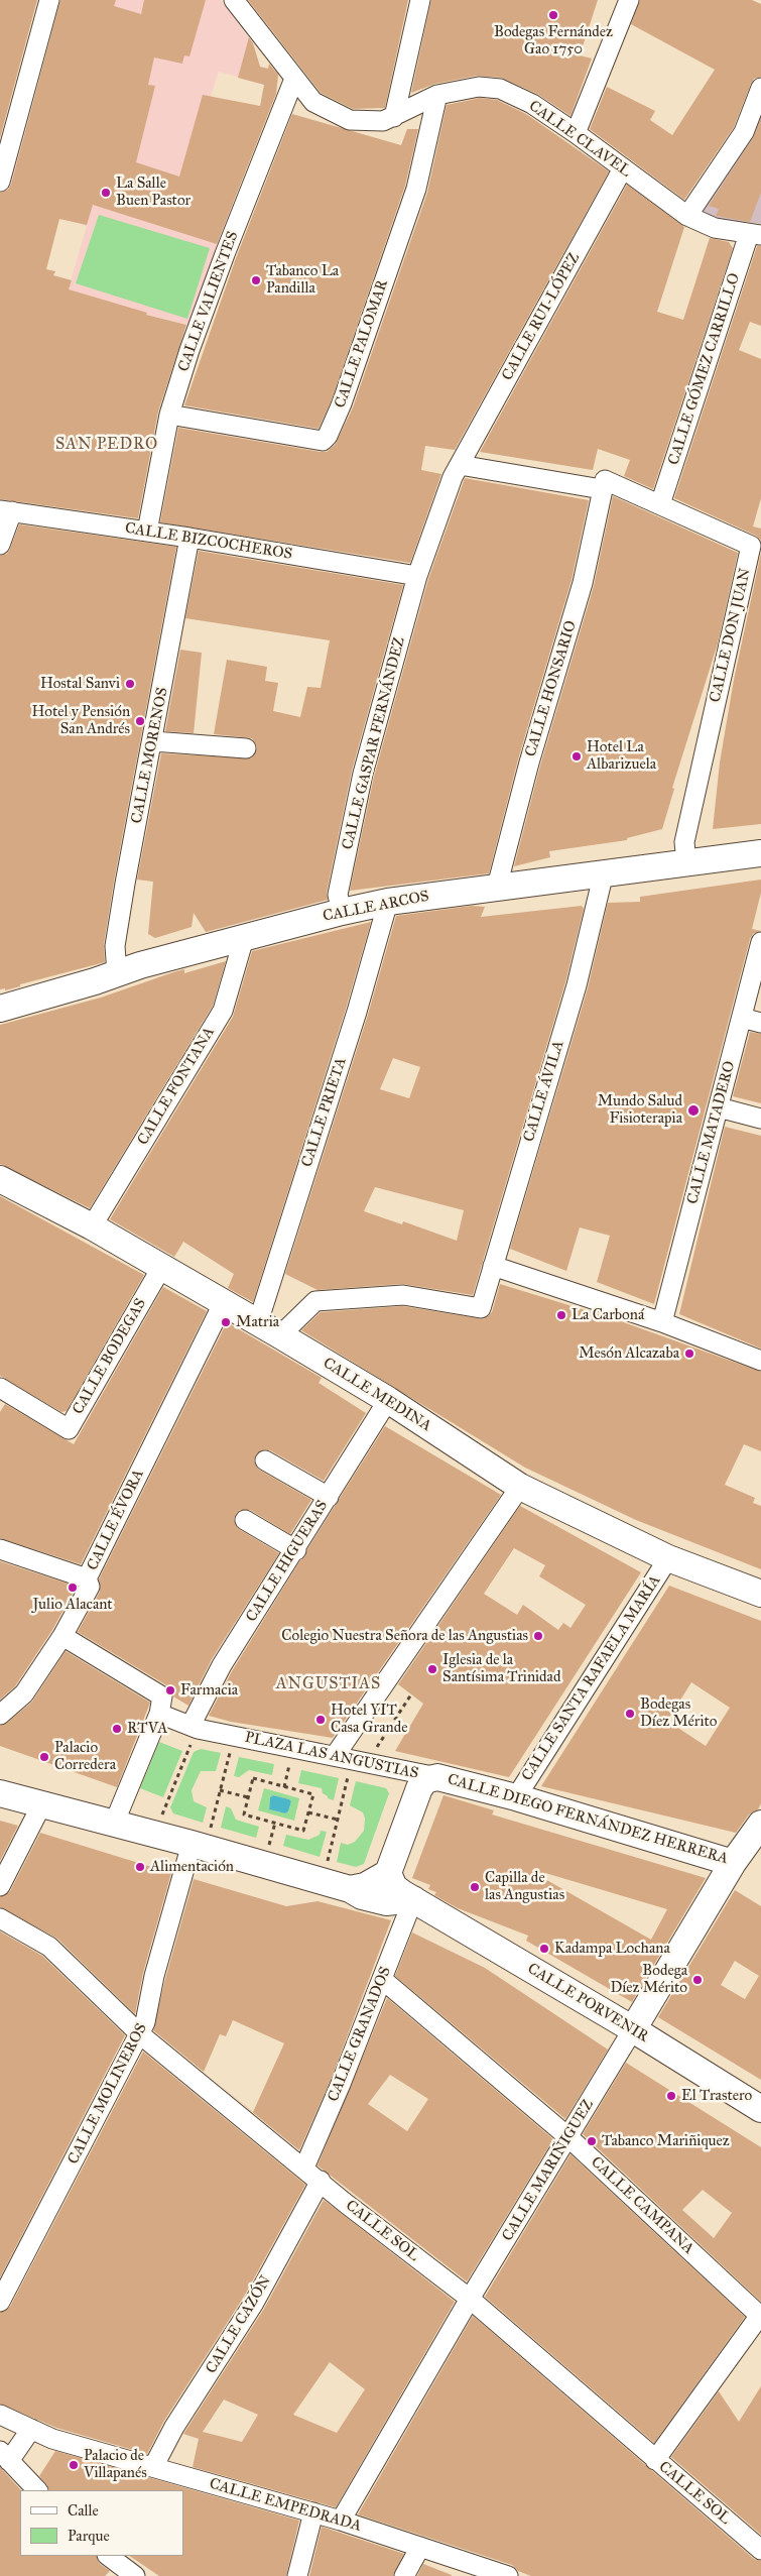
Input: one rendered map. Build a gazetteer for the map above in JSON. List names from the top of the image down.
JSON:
{
  "streets": {
    "street": [
      "CALLE CLAVEL",
      "CALLE VALIENTES",
      "CALLE RUI-LÓPEZ",
      "CALLE PALOMAR",
      "CALLE GÓMEZ CARRILLO",
      "CALLE BIZCOCHEROS",
      "CALLE DON JUAN",
      "CALLE HONSARIO",
      "CALLE GASPAR FERNÁNDEZ",
      "CALLE MORENOS",
      "CALLE ARCOS",
      "CALLE FONTANA",
      "CALLE ÁVILA",
      "CALLE PRIETA",
      "CALLE MATADERO",
      "CALLE BODEGAS",
      "CALLE MEDINA",
      "CALLE ÉVORA",
      "CALLE HIGUERAS",
      "CALLE SANTA RAFAELA MARÍA",
      "PLAZA LAS ANGUSTIAS",
      "CALLE DIEGO FERNÁNDEZ HERRERA",
      "CALLE PORVENIR",
      "CALLE GRANADOS",
      "CALLE MOLINEROS",
      "CALLE MARIÑIGUEZ",
      "CALLE CAMPANA",
      "CALLE SOL",
      "CALLE CAZÓN",
      "CALLE EMPEDRADA"
    ]
  },
  "crossings": [
    ["CALLE CLAVEL", "CALLE VALIENTES"],
    ["CALLE CLAVEL", "CALLE RUI-LÓPEZ"],
    ["CALLE CLAVEL", "CALLE PALOMAR"],
    ["CALLE CLAVEL", "CALLE GÓMEZ CARRILLO"],
    ["CALLE VALIENTES", "CALLE PALOMAR"],
    ["CALLE VALIENTES", "CALLE BIZCOCHEROS"],
    ["CALLE RUI-LÓPEZ", "CALLE BIZCOCHEROS"],
    ["CALLE RUI-LÓPEZ", "CALLE GASPAR FERNÁNDEZ"],
    ["CALLE GÓMEZ CARRILLO", "CALLE DON JUAN"],
    ["CALLE BIZCOCHEROS", "CALLE GASPAR FERNÁNDEZ"],
    ["CALLE BIZCOCHEROS", "CALLE MORENOS"],
    ["CALLE DON JUAN", "CALLE HONSARIO"],
    ["CALLE DON JUAN", "CALLE ARCOS"],
    ["CALLE HONSARIO", "CALLE ARCOS"],
    ["CALLE GASPAR FERNÁNDEZ", "CALLE ARCOS"],
    ["CALLE MORENOS", "CALLE ARCOS"],
    ["CALLE ARCOS", "CALLE FONTANA"],
    ["CALLE ARCOS", "CALLE ÁVILA"],
    ["CALLE ARCOS", "CALLE PRIETA"],
    ["CALLE FONTANA", "CALLE MEDINA"],
    ["CALLE ÁVILA", "CALLE PRIETA"],
    ["CALLE ÁVILA", "CALLE MEDINA"],
    ["CALLE PRIETA", "CALLE MEDINA"],
    ["CALLE BODEGAS", "CALLE MEDINA"],
    ["CALLE MEDINA", "CALLE HIGUERAS"],
    ["CALLE MEDINA", "CALLE SANTA RAFAELA MARÍA"],
    ["CALLE HIGUERAS", "PLAZA LAS ANGUSTIAS"],
    ["CALLE SANTA RAFAELA MARÍA", "CALLE DIEGO FERNÁNDEZ HERRERA"],
    ["PLAZA LAS ANGUSTIAS", "CALLE DIEGO FERNÁNDEZ HERRERA"],
    ["PLAZA LAS ANGUSTIAS", "CALLE PORVENIR"],
    ["CALLE DIEGO FERNÁNDEZ HERRERA", "CALLE MARIÑIGUEZ"],
    ["CALLE PORVENIR", "CALLE GRANADOS"],
    ["CALLE PORVENIR", "CALLE MARIÑIGUEZ"],
    ["CALLE GRANADOS", "CALLE CAMPANA"],
    ["CALLE GRANADOS", "CALLE SOL"],
    ["CALLE MOLINEROS", "CALLE SOL"],
    ["CALLE MARIÑIGUEZ", "CALLE CAMPANA"],
    ["CALLE MARIÑIGUEZ", "CALLE SOL"],
    ["CALLE MARIÑIGUEZ", "CALLE EMPEDRADA"],
    ["CALLE SOL", "CALLE CAZÓN"],
    ["CALLE CAZÓN", "CALLE EMPEDRADA"]
  ],
  "districts": ["SAN PEDRO", "ANGUSTIAS"],
  "places": [
    "Bodegas Fernández Gao 1750",
    "La Salle Buen Pastor",
    "Tabanco La Pandilla",
    "Hostal Sanvi",
    "Hotel y Pensión San Andrés",
    "Hotel La Albarizuela",
    "Mundo Salud Fisioterapia",
    "La Carboná",
    "Matria",
    "Mesón Alcazaba",
    "Julio Alacant",
    "Colegio Nuestra Señora de las Angustias",
    "Iglesia de la Santísima Trinidad",
    "Farmacia",
    "Bodegas Díez Mérito",
    "Hotel YIT Casa Grande",
    "RTVA",
    "Palacio Corredera",
    "Alimentación",
    "Capilla de las Angustias",
    "Kadampa Lochana",
    "Bodega Díez Mérito",
    "El Trastero",
    "Tabanco Mariñiquez",
    "Palacio de Villapanés"
  ],
  "legend": ["Calle", "Parque"]
}
